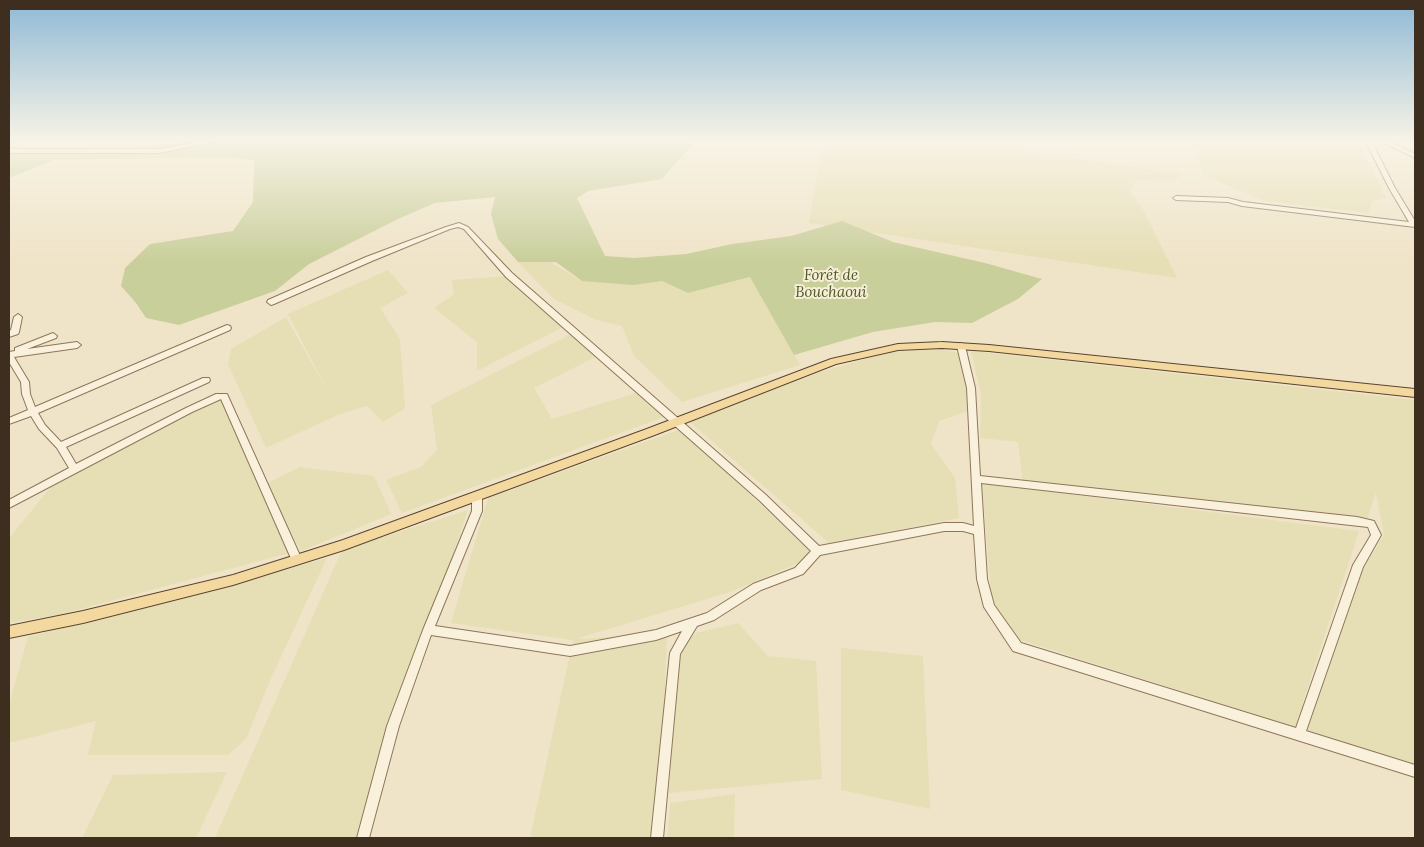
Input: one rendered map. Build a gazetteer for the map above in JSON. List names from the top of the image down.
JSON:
{
  "parks": ["Forêt de Bouchaoui"]
}
